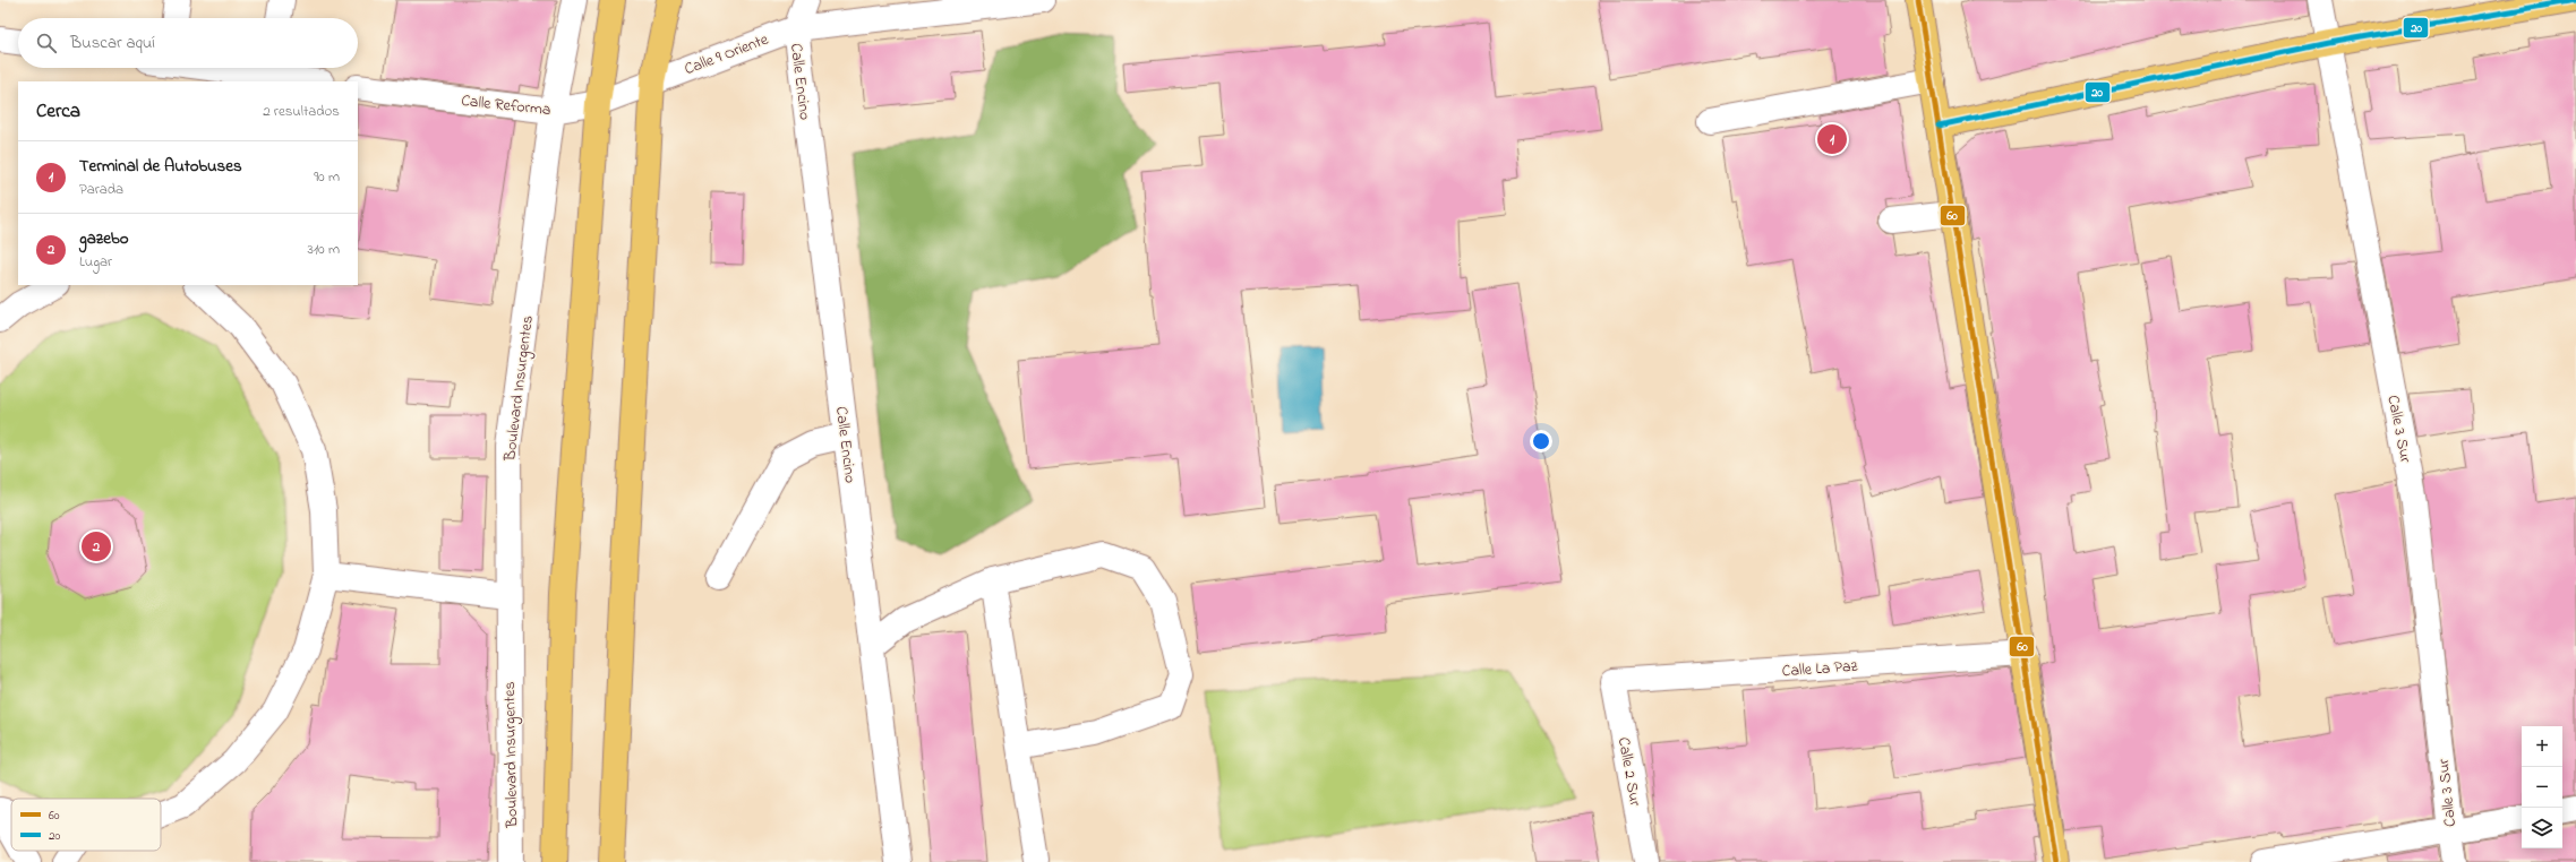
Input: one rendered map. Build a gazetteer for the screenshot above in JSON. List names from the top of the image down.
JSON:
{
  "streets": {
    "street": [
      "Calle 9 Oriente",
      "Calle Encino",
      "Calle Reforma",
      "Boulevard Insurgentes",
      "Calle 3 Sur",
      "Calle La Paz",
      "Calle 2 Sur"
    ]
  },
  "crossings": [
    ["Calle 9 Oriente", "Calle Encino"],
    ["Calle 9 Oriente", "Calle Reforma"],
    ["Calle Reforma", "Boulevard Insurgentes"],
    ["Calle La Paz", "Calle 2 Sur"]
  ],
  "lines": ["transit line 60", "transit line 20"],
  "legend": ["60", "20"],
  "page": {
    "search": "Buscar aquí",
    "heading": ["Cerca", "2 resultados"],
    "pins": ["1", "2"],
    "list": [
      {
        "mark": "1",
        "name": "Terminal de Autobuses",
        "note": "Parada",
        "value": "90 m"
      },
      {
        "mark": "2",
        "name": "gazebo",
        "note": "Lugar",
        "value": "310 m"
      }
    ],
    "map_buttons": ["+", "−"]
  }
}
